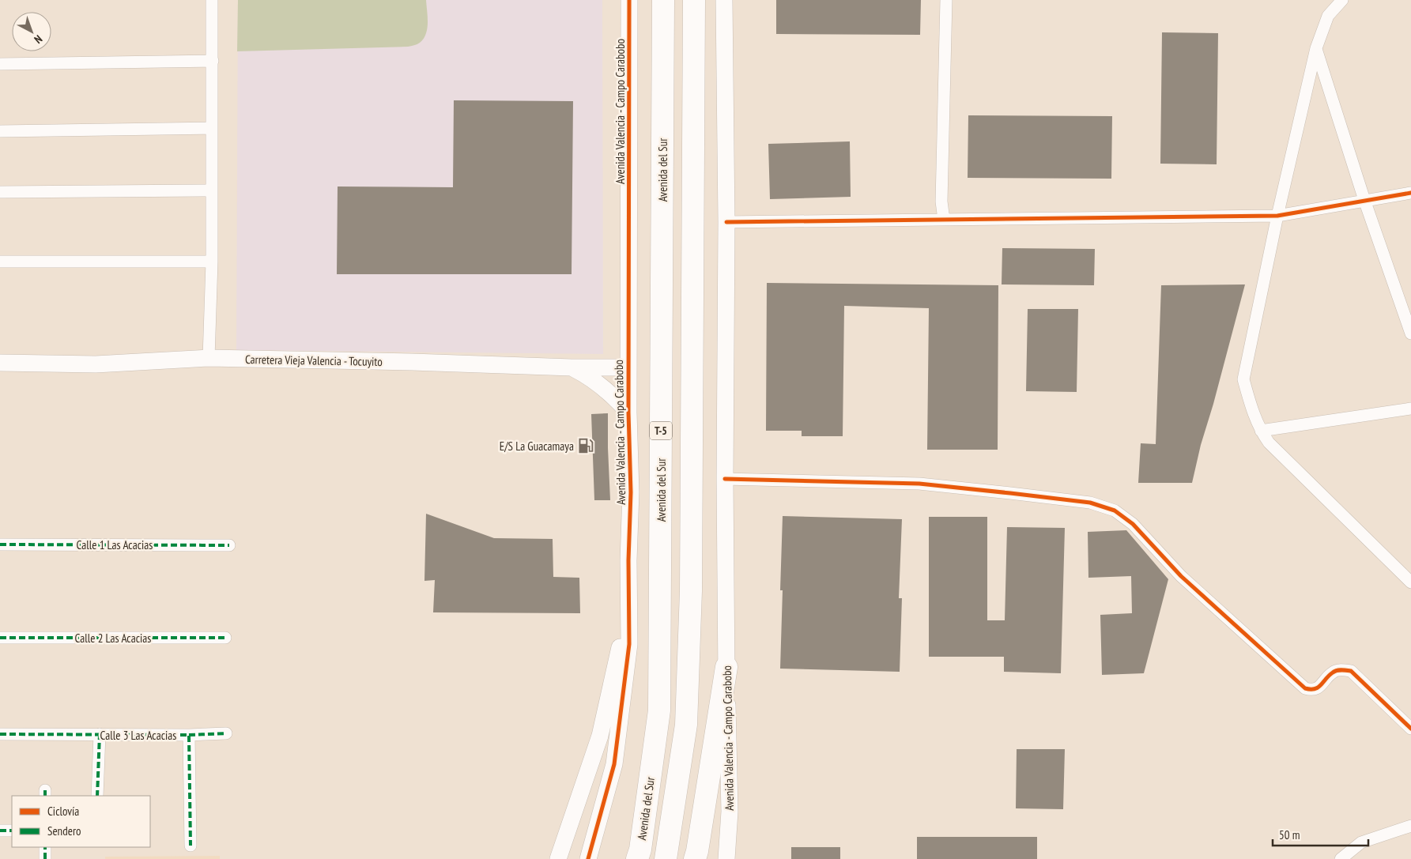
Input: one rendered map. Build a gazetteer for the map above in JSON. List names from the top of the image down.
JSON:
{
  "streets": {
    "highway": ["Avenida del Sur", "T-5"],
    "street": [
      "Avenida Valencia - Campo Carabobo",
      "Carretera Vieja Valencia - Tocuyito",
      "Calle 1 Las Acacias",
      "Calle 2 Las Acacias",
      "Calle 3 Las Acacias"
    ]
  },
  "crossings": [
    ["Avenida Valencia - Campo Carabobo", "Carretera Vieja Valencia - Tocuyito"]
  ],
  "places": {
    "fuel station": ["E/S La Guacamaya"]
  },
  "legend": ["Ciclovía", "Sendero"],
  "scale_bar": "50 m",
  "north": "bottom right"
}
